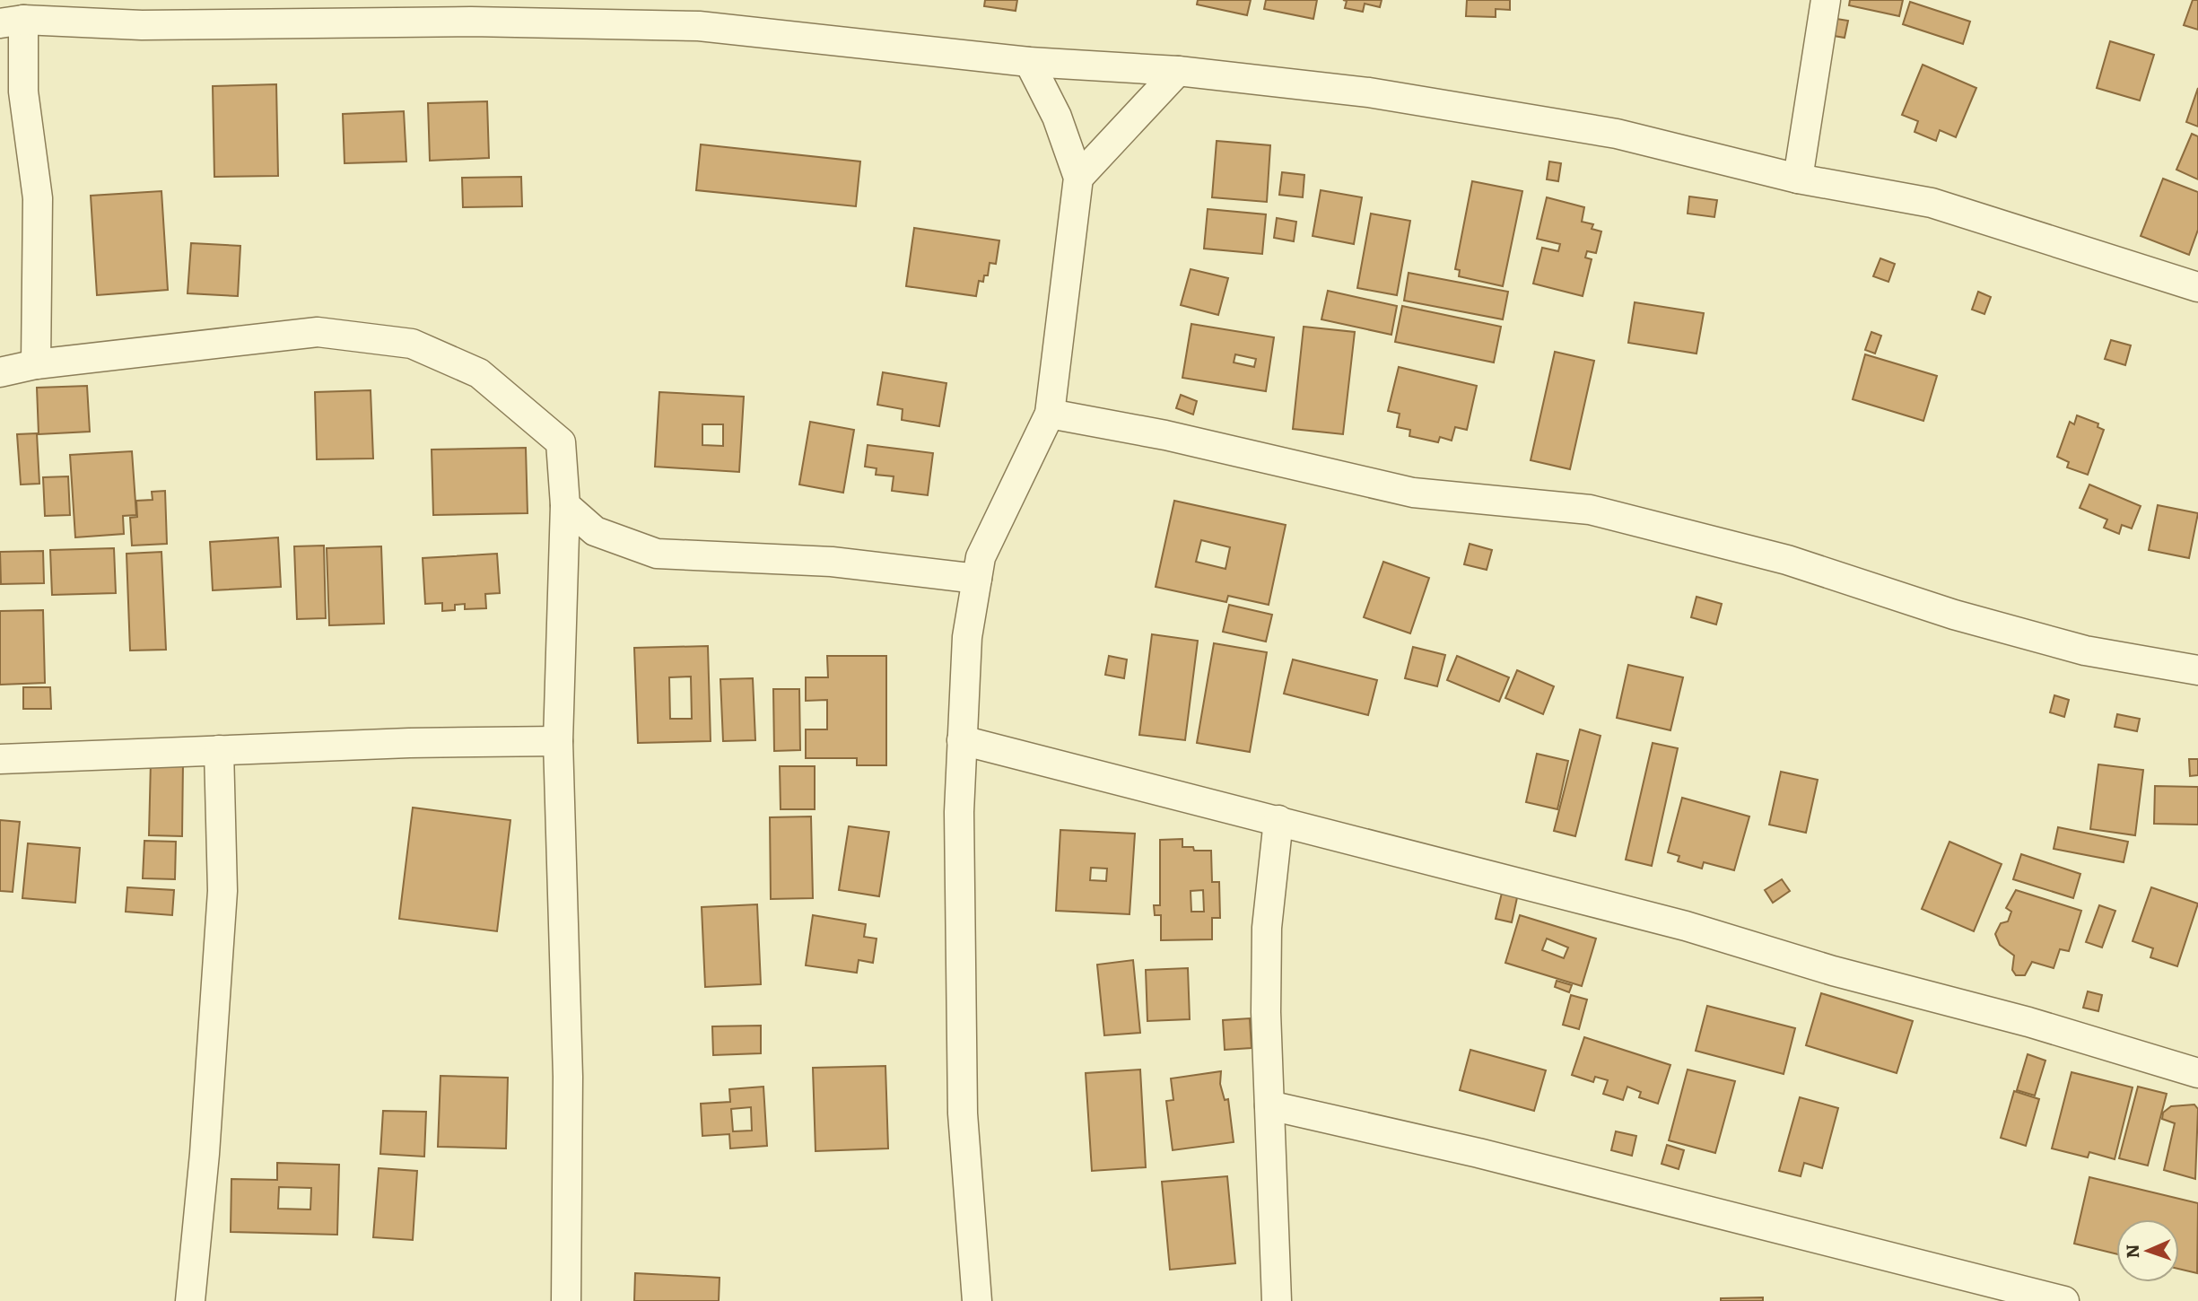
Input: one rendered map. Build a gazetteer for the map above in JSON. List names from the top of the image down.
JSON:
{
  "north": "left"
}
